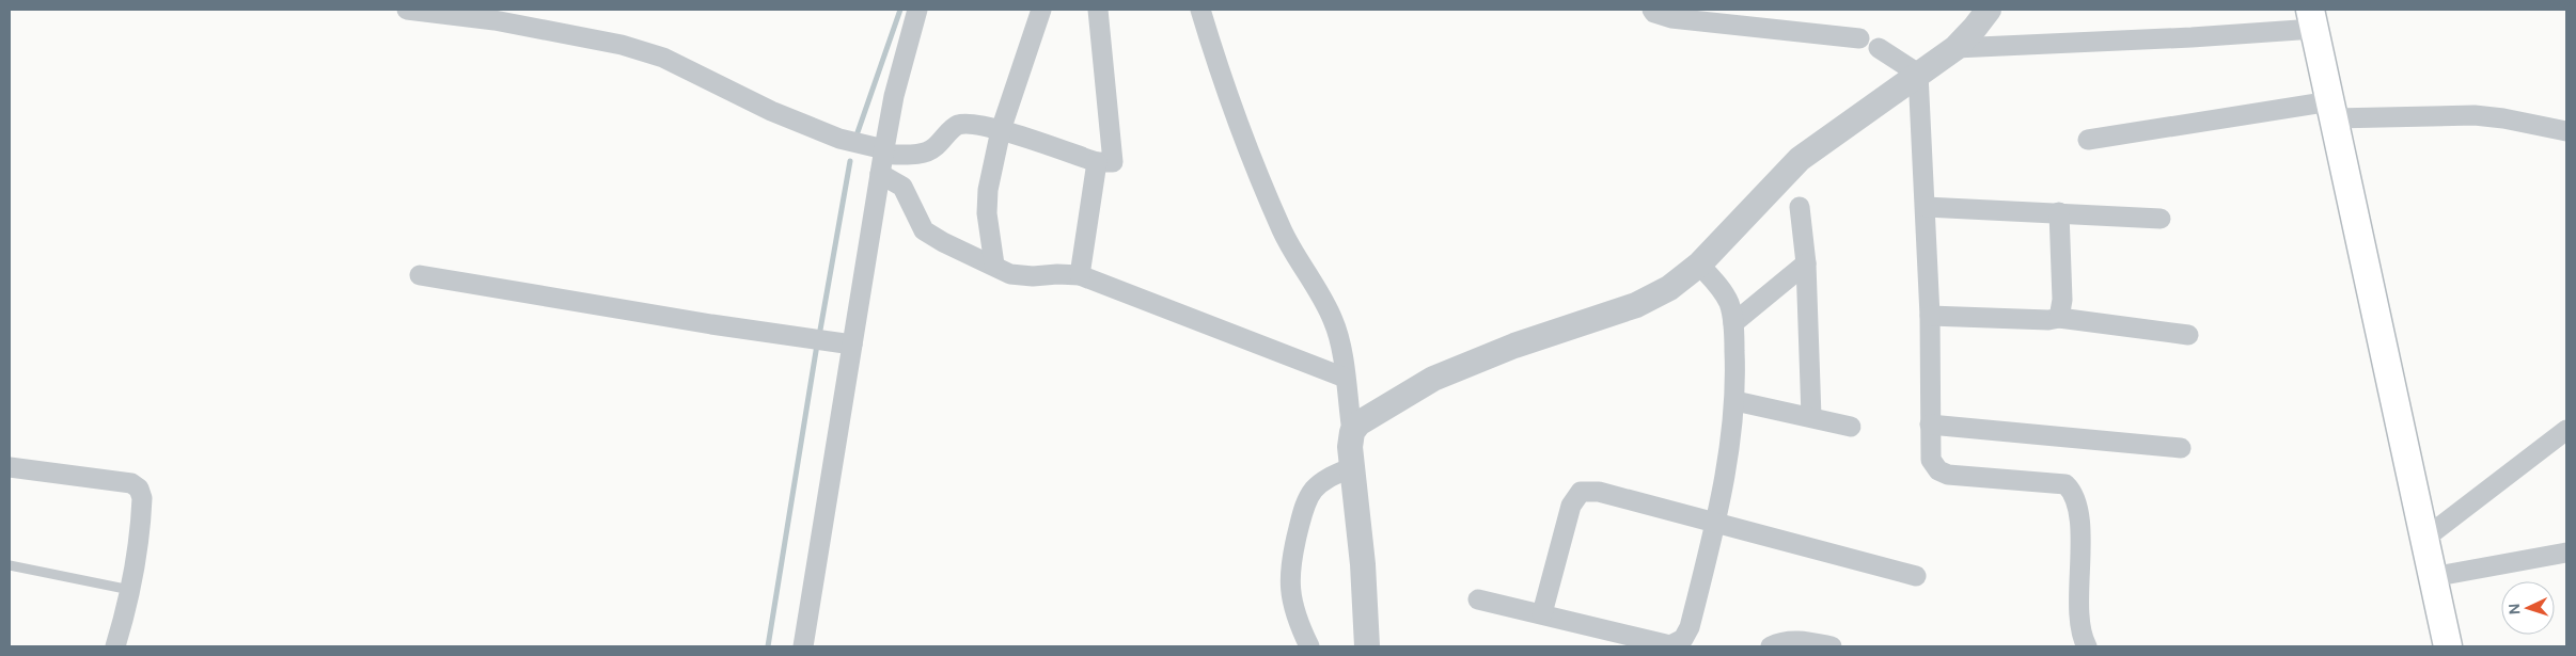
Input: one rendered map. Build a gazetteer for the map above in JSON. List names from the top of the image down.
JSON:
{
  "north": "left"
}
